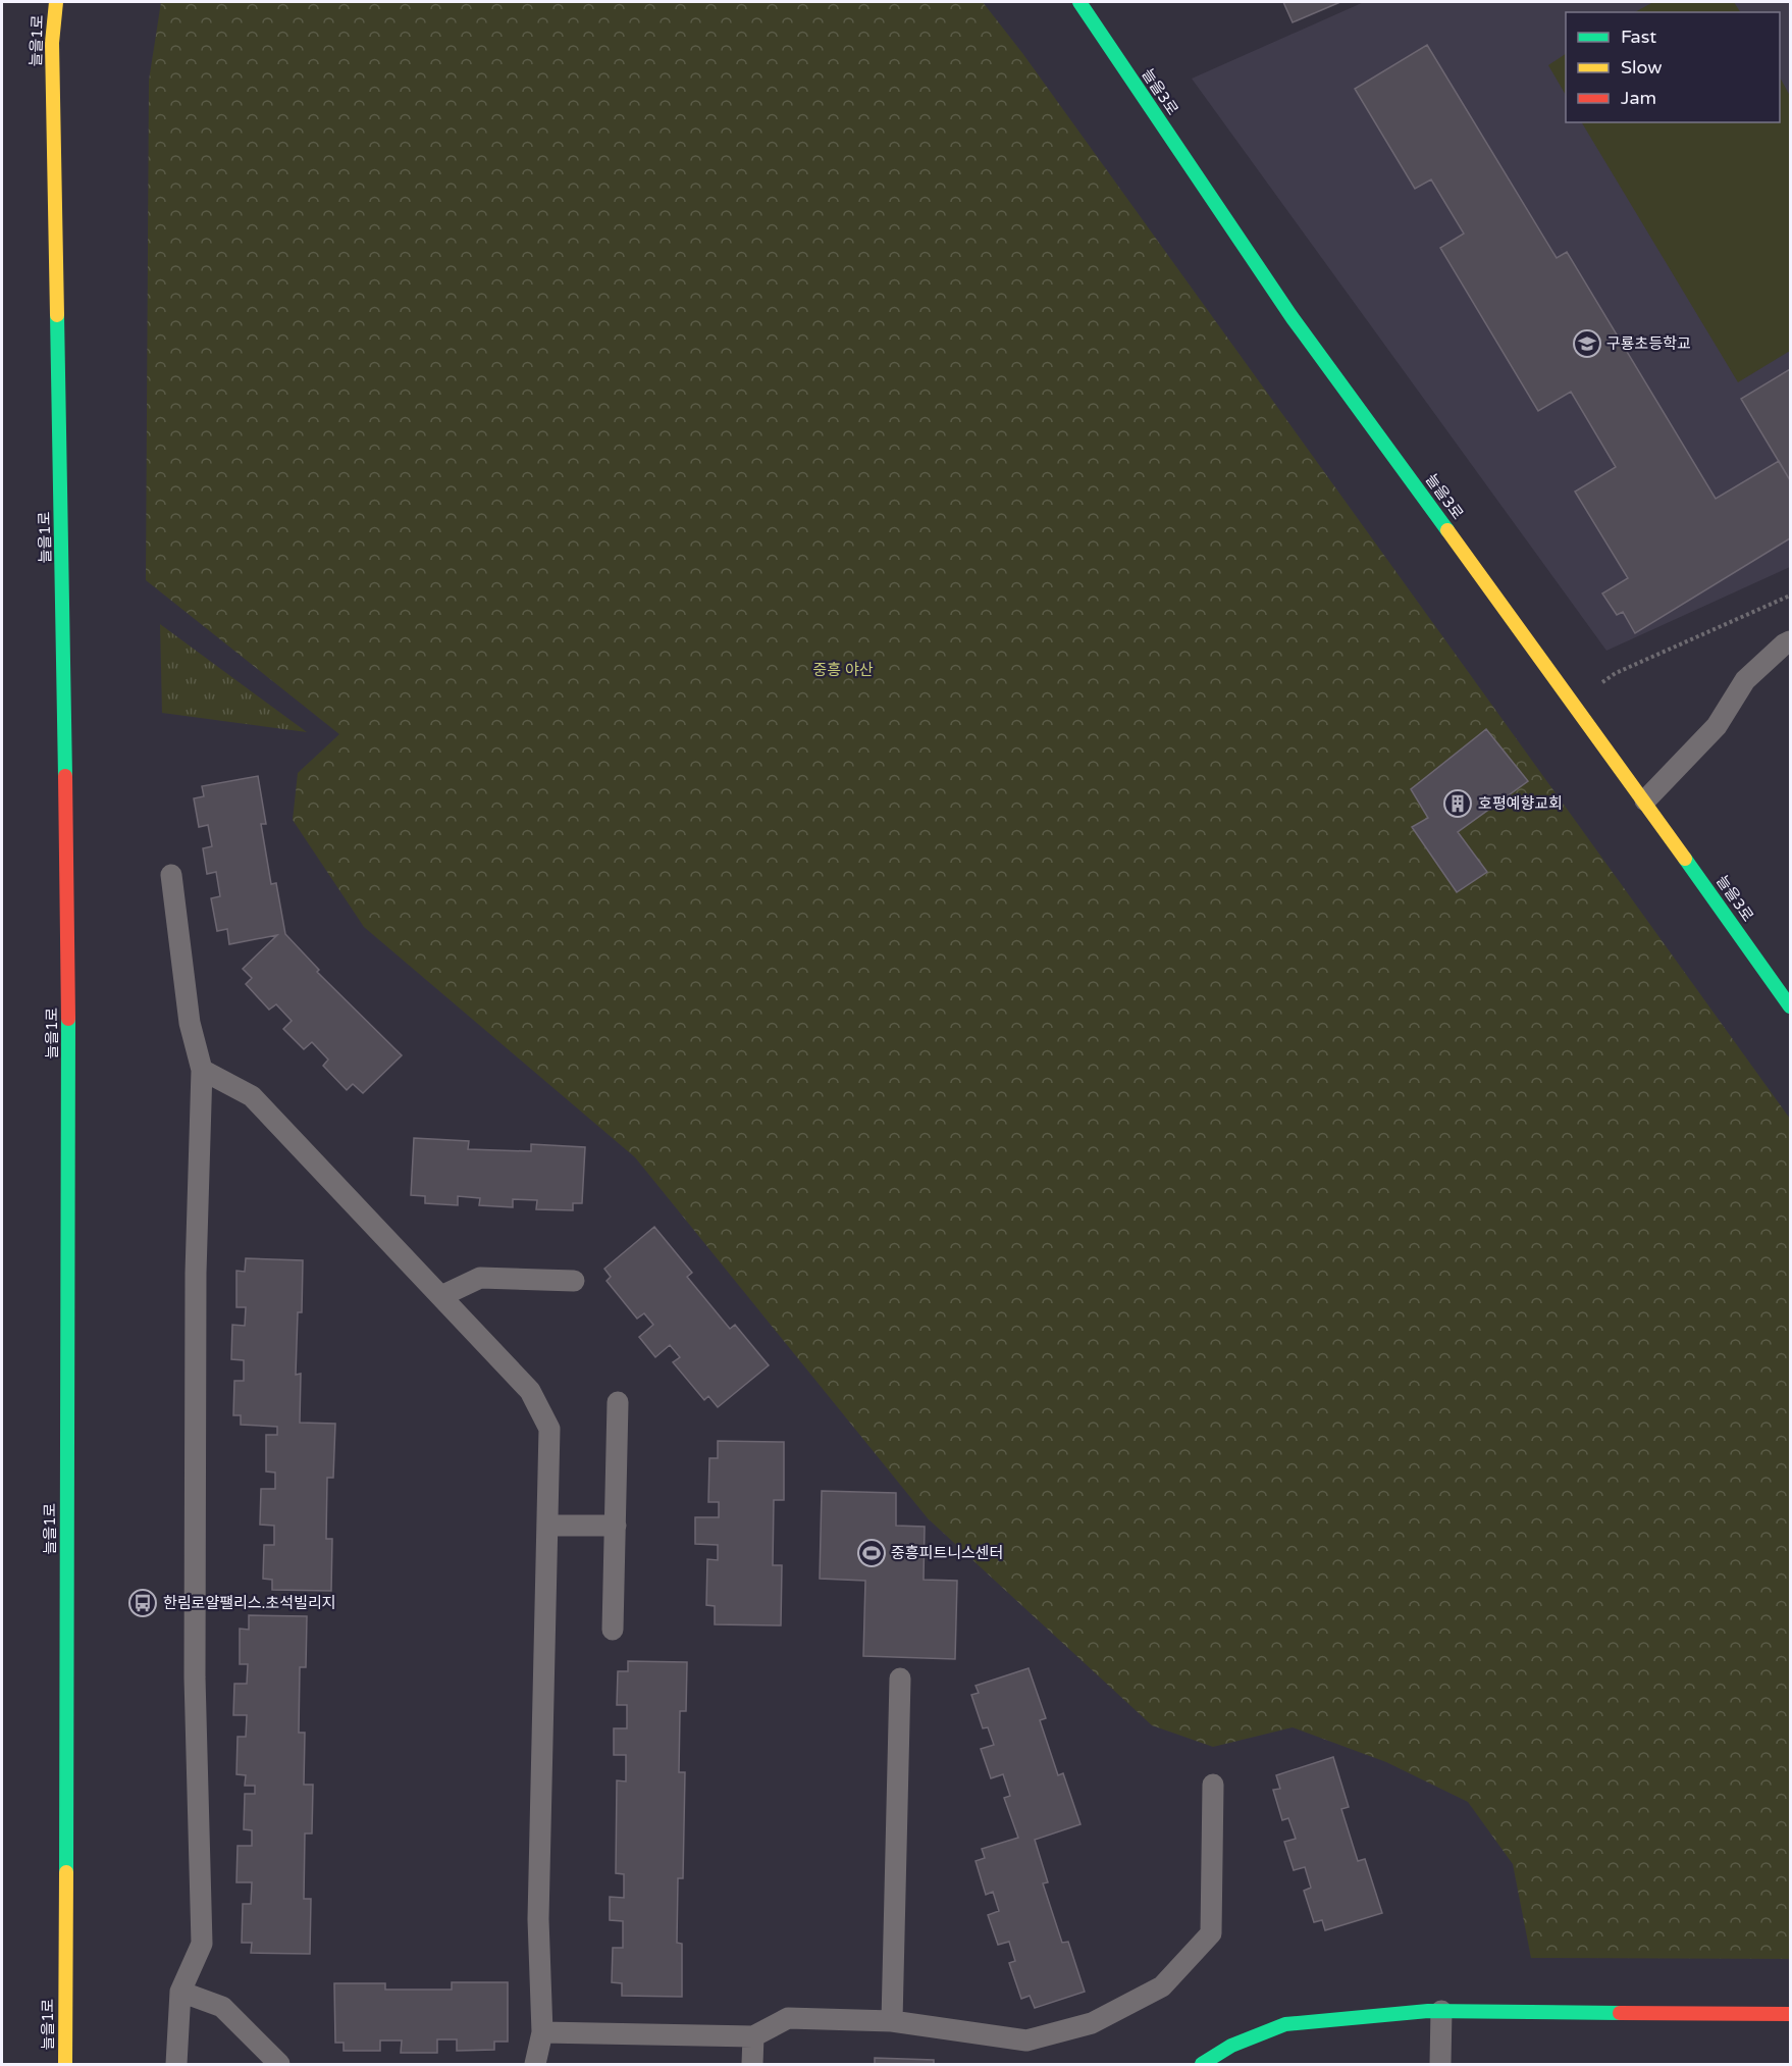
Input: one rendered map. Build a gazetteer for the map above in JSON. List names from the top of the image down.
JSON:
{
  "streets": {
    "street": ["늘을1로", "늘을3로"]
  },
  "parks": ["중흥 야산"],
  "places": {
    "school or university": ["구룡초등학교"],
    "building": ["호평예향교회"],
    "sports": ["중흥피트니스센터"],
    "bus stop": ["한림로얄팰리스.초석빌리지"]
  },
  "legend": ["Fast", "Slow", "Jam"]
}
